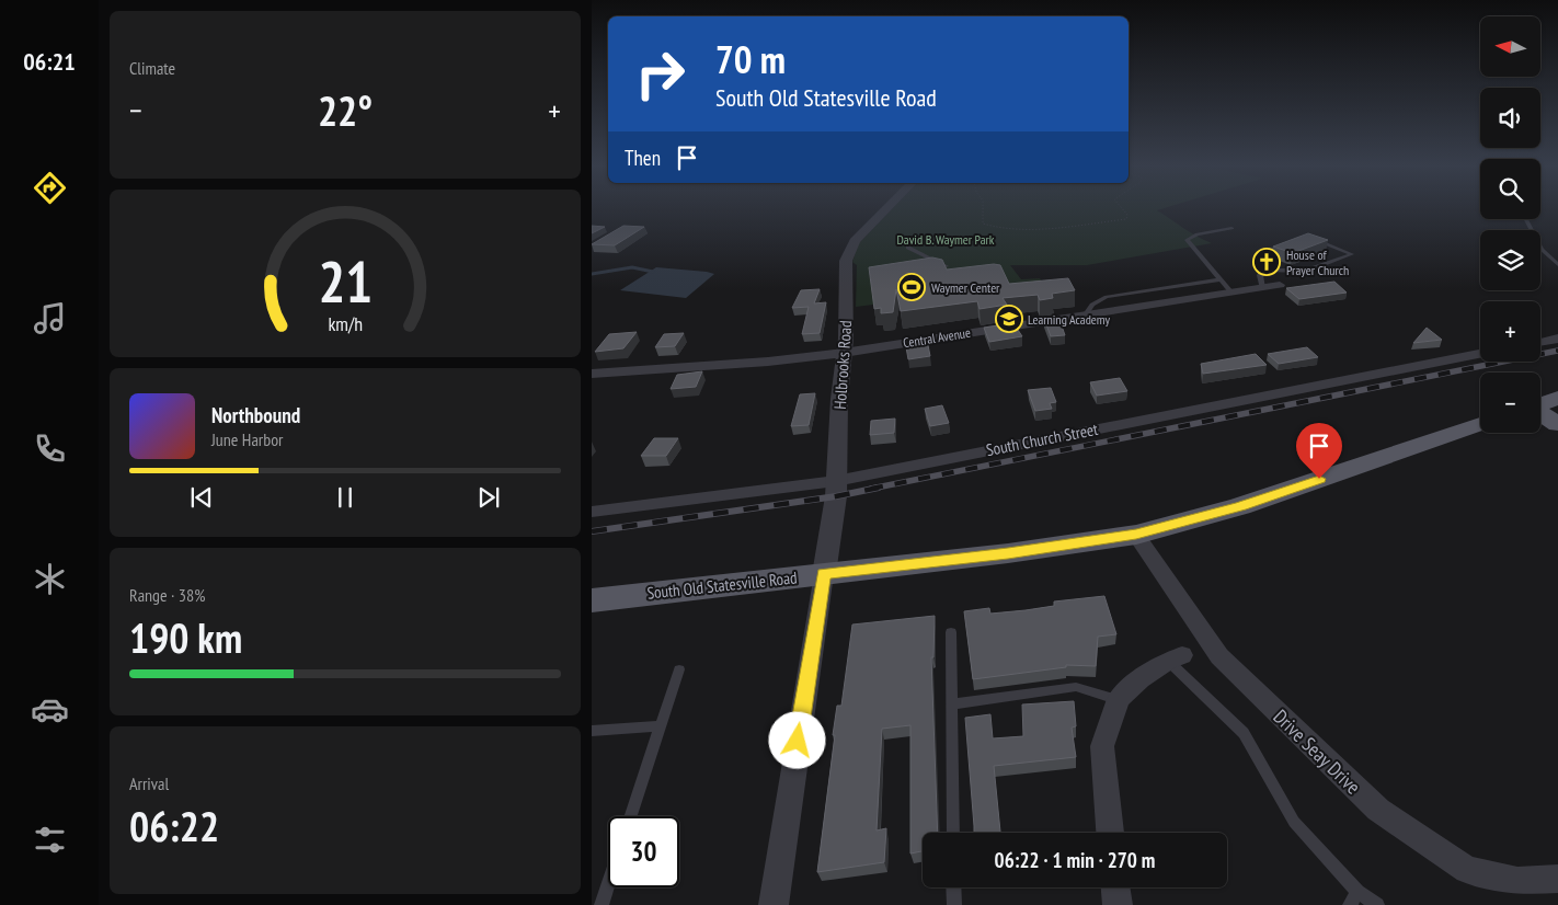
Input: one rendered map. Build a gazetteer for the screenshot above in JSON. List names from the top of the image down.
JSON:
{
  "streets": {
    "main road": ["South Old Statesville Road"],
    "street": [
      "Central Avenue",
      "Holbrooks Road",
      "South Church Street",
      "Drive Seay Drive"
    ]
  },
  "crossings": [
    ["Central Avenue", "Holbrooks Road"],
    ["Holbrooks Road", "South Church Street"],
    ["Holbrooks Road", "South Old Statesville Road"],
    ["South Old Statesville Road", "Drive Seay Drive"]
  ],
  "parks": ["David B. Waymer Park"],
  "places": {
    "church": ["House of Prayer Church"],
    "sports": ["Waymer Center"],
    "school or university": ["Learning Academy"]
  },
  "north": "left",
  "page": {
    "tabs": "06:21",
    "tile": [
      "Climate",
      ["Range · 38%", "190 km"],
      ["Arrival", "06:22"]
    ],
    "map_buttons": ["+", "−"],
    "turn": ["70 m", "South Old Statesville Road"],
    "heat": ["−", "22°", "+"],
    "then": "Then",
    "song": ["Northbound", "June Harbor"],
    "limit": "30",
    "trip": "06:22 · 1 min · 270 m",
    "gauge": ["21", "km/h"]
  }
}
